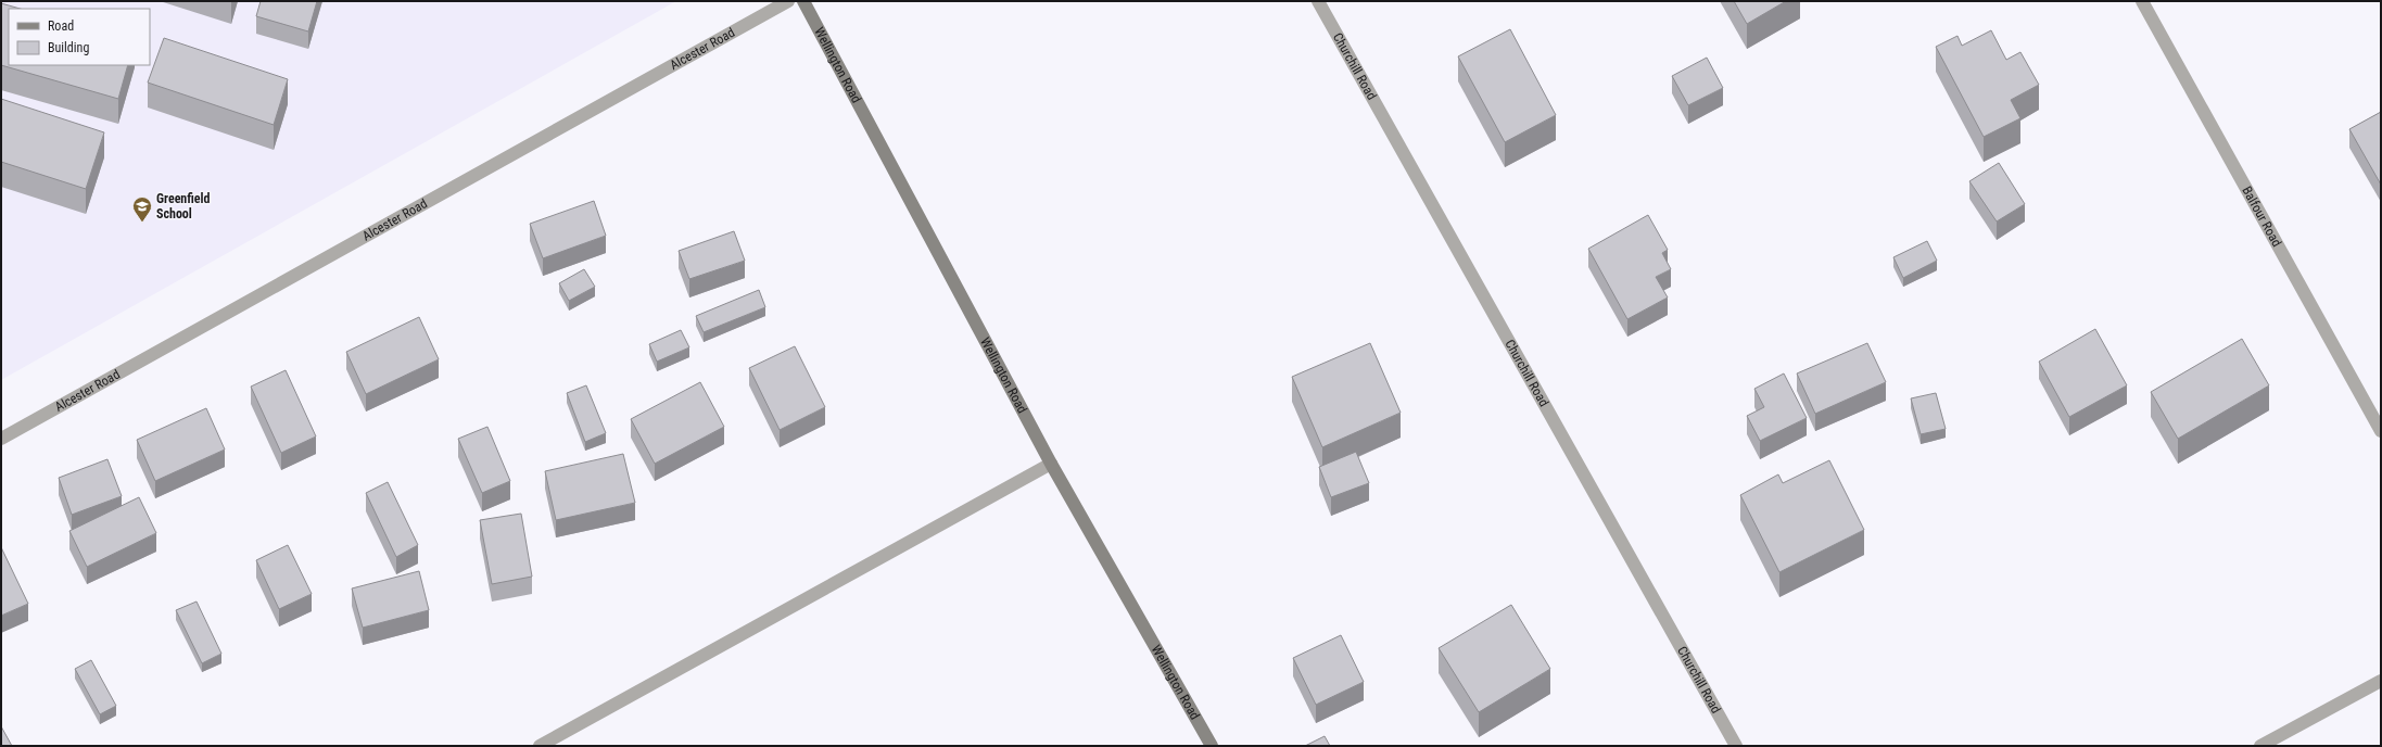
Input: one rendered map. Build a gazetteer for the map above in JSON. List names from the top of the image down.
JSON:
{
  "streets": {
    "main road": ["Wellington Road"],
    "street": ["Alcester Road", "Churchill Road", "Balfour Road"]
  },
  "places": {
    "school or university": ["Greenfield School"]
  },
  "legend": ["Road", "Building"]
}
